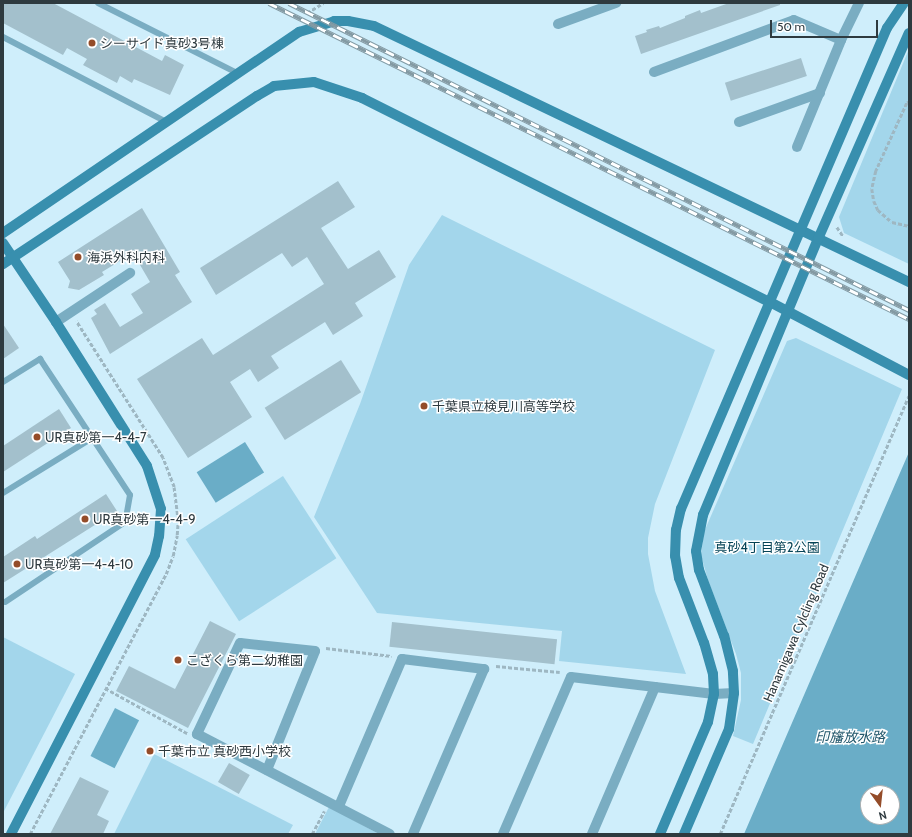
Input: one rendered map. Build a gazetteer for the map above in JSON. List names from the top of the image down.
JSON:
{
  "streets": {
    "path": ["Hanamigawa Cylcling Road"]
  },
  "water": ["印旛放水路"],
  "parks": ["真砂4丁目第2公園"],
  "places": [
    "シーサイド真砂3号棟",
    "海浜外科内科",
    "千葉県立検見川高等学校",
    "UR真砂第一4-4-7",
    "UR真砂第一4-4-9",
    "UR真砂第一4-4-10",
    "こざくら第二幼稚園",
    "千葉市立 真砂西小学校"
  ],
  "scale_bar": "50 m",
  "north": "bottom"
}
